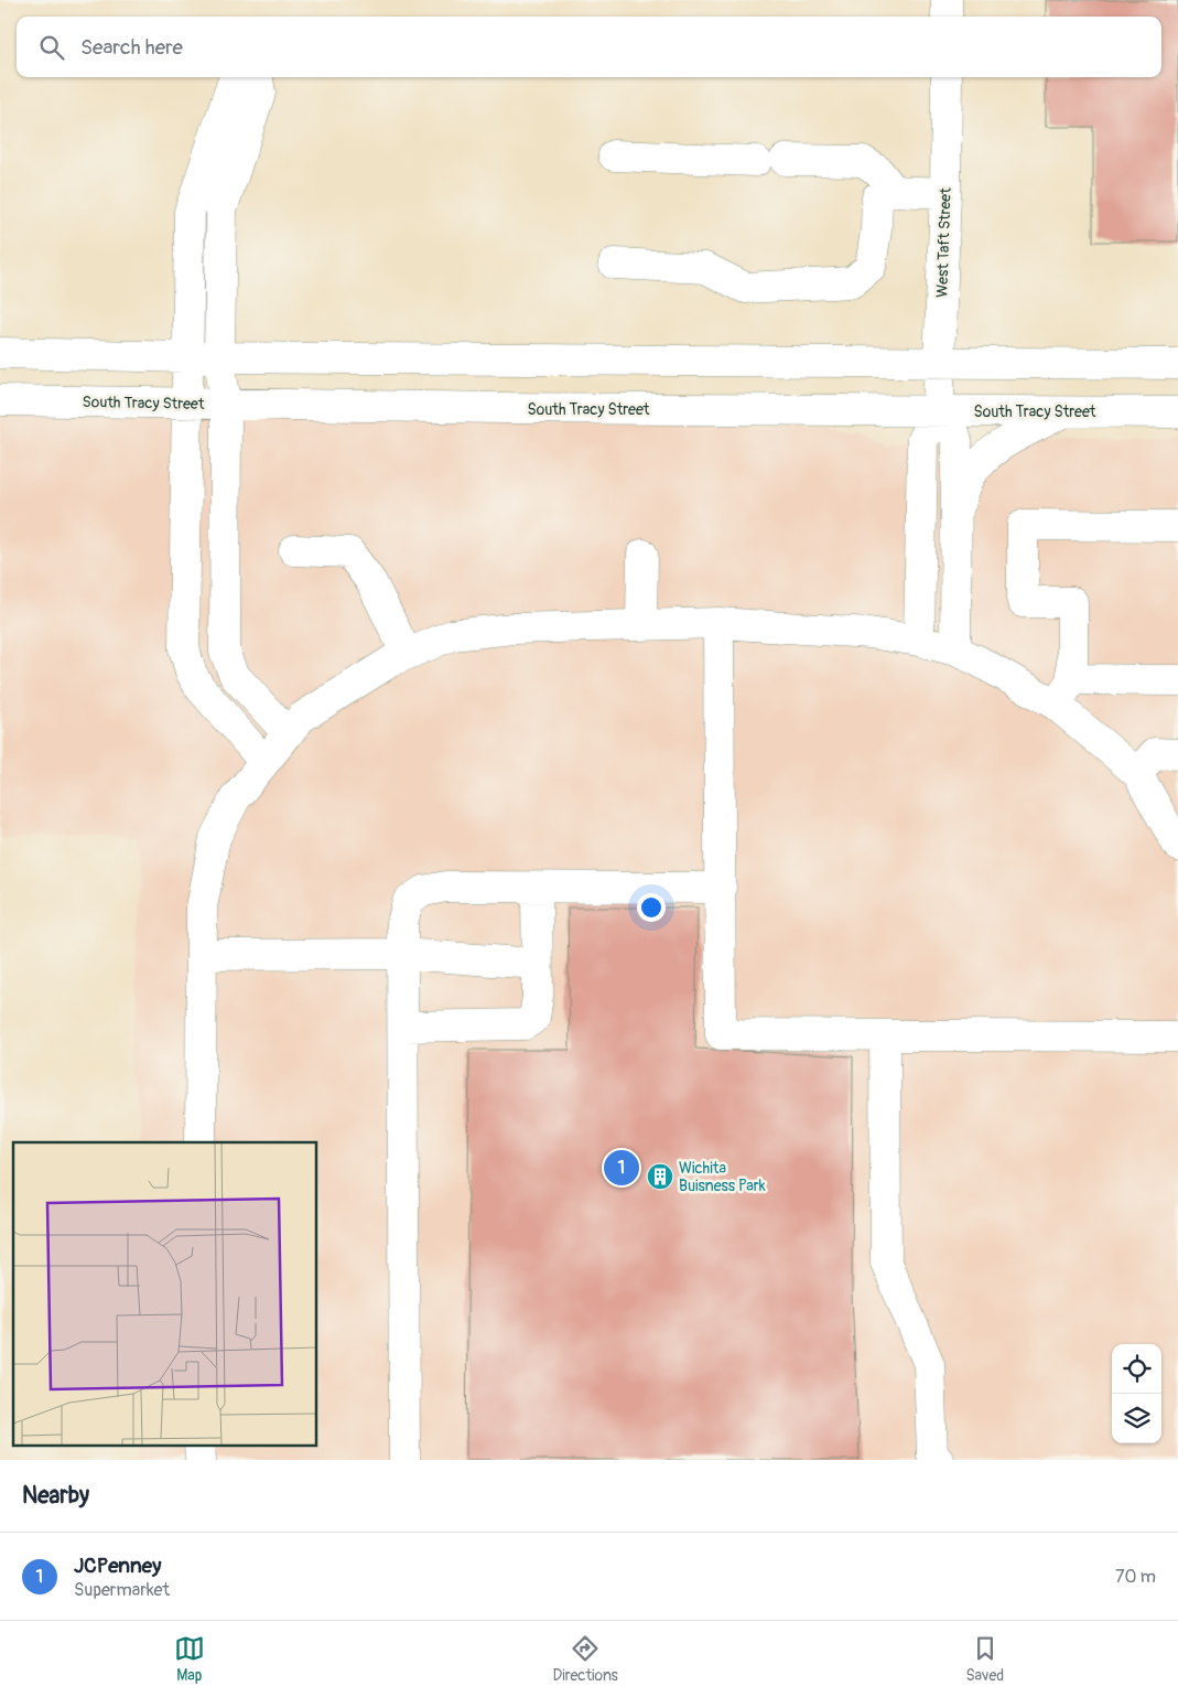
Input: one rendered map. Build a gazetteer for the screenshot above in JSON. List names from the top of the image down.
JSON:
{
  "streets": {
    "street": ["West Taft Street", "South Tracy Street"]
  },
  "crossings": [
    ["West Taft Street", "South Tracy Street"]
  ],
  "places": {
    "building": ["Wichita Buisness Park"]
  },
  "page": {
    "search": "Search here",
    "pins": "1",
    "heading": "Nearby",
    "list": [
      {
        "mark": "1",
        "name": "JCPenney",
        "note": "Supermarket",
        "value": "70 m"
      }
    ],
    "nav": ["Map", "Directions", "Saved"]
  }
}
